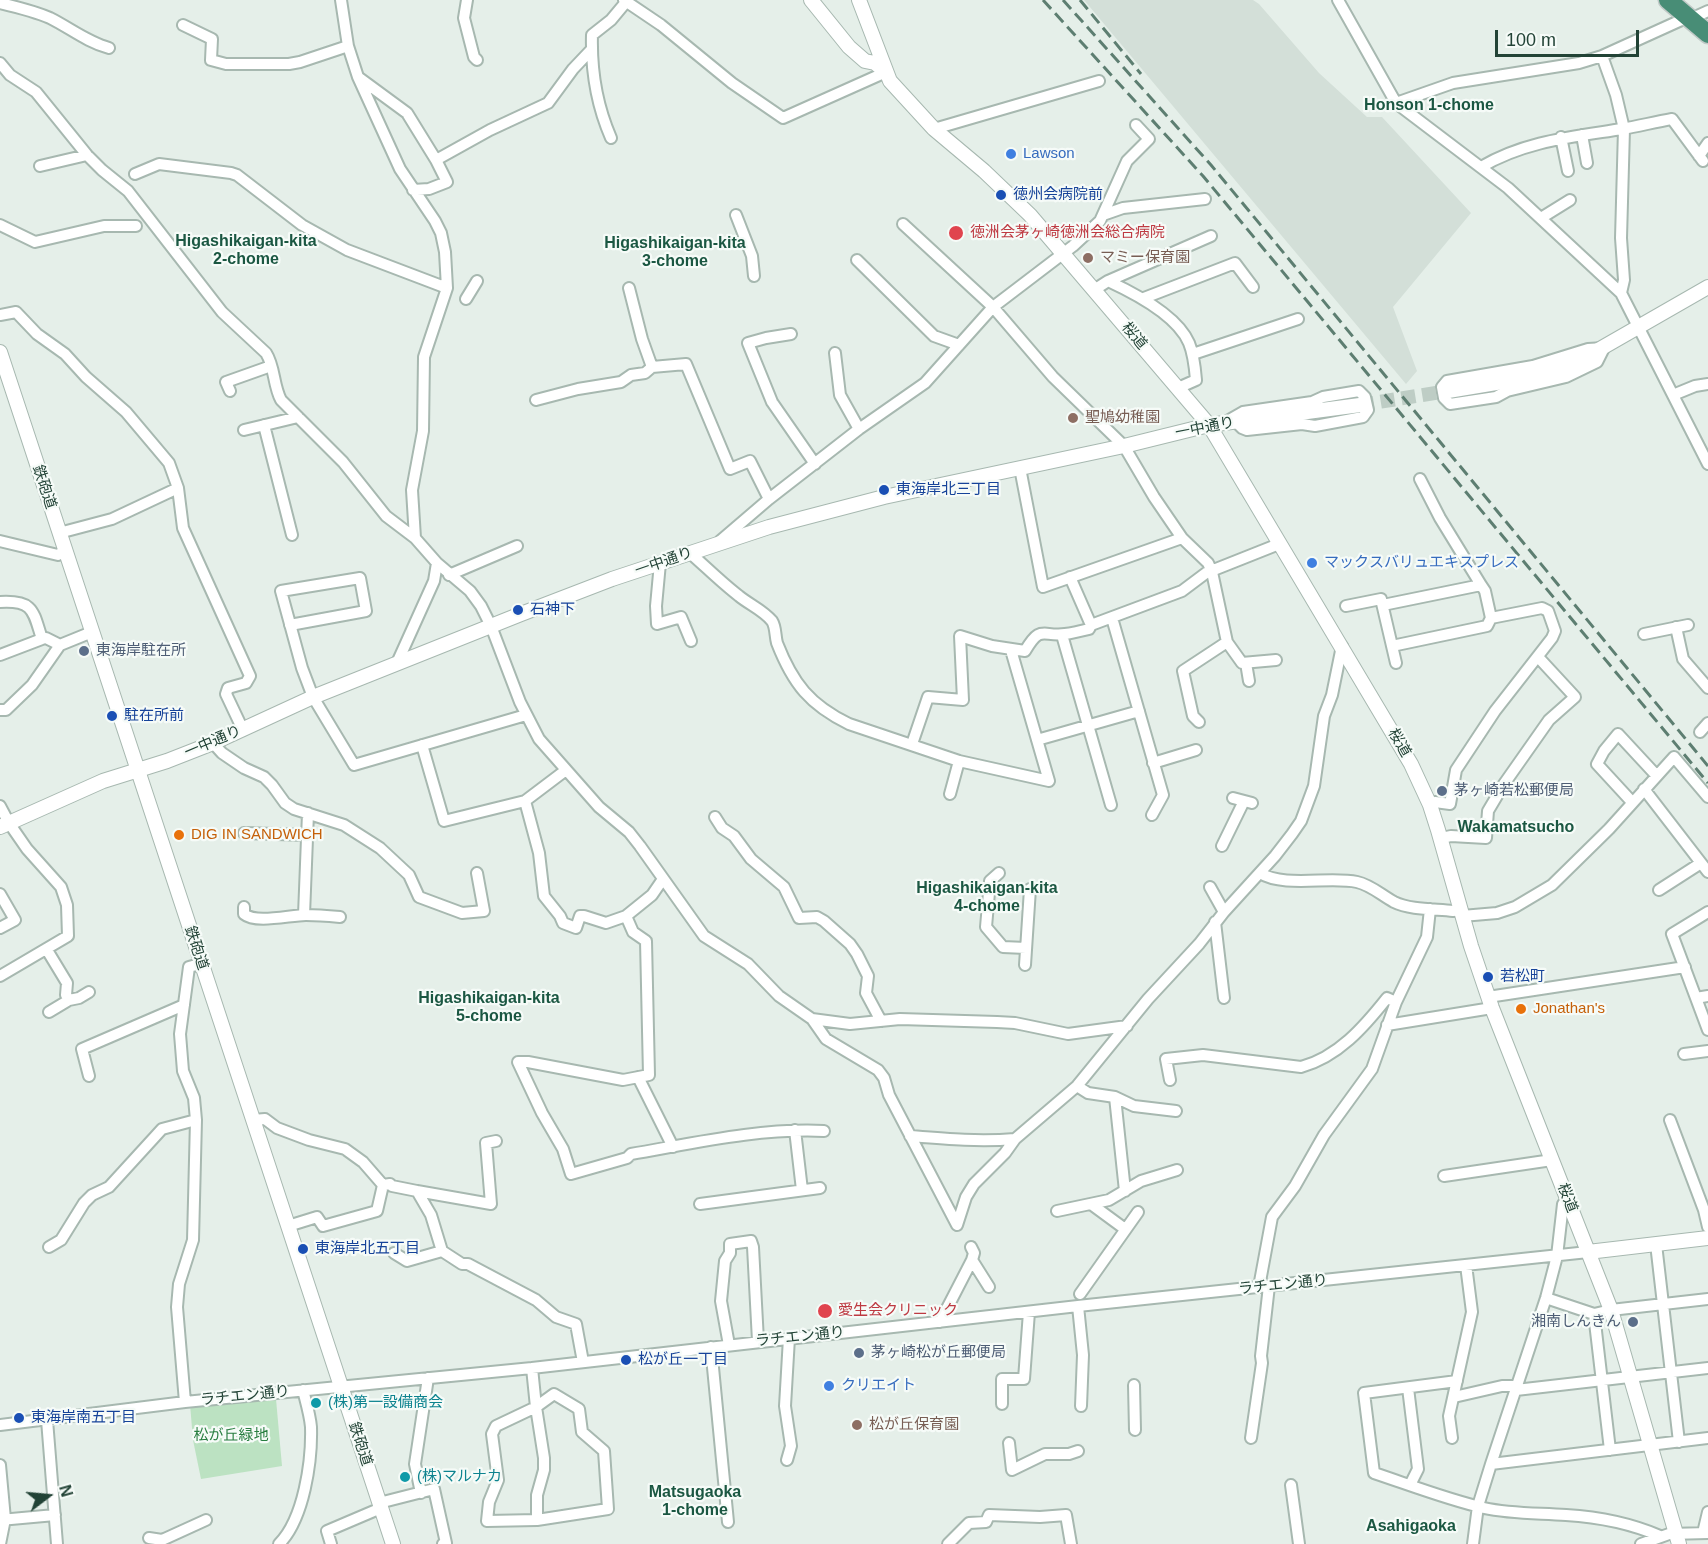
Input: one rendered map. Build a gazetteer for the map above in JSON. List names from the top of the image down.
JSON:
{
  "streets": {
    "street": [
      "桜道",
      "一中通り",
      "鉄砲道",
      "ラチエン通り"
    ]
  },
  "crossings": [
    ["桜道", "一中通り"],
    ["桜道", "ラチエン通り"],
    ["一中通り", "鉄砲道"],
    ["鉄砲道", "ラチエン通り"]
  ],
  "districts": [
    "Honson 1-chome",
    "Higashikaigan-kita 2-chome",
    "Higashikaigan-kita 3-chome",
    "Wakamatsucho",
    "Higashikaigan-kita 4-chome",
    "Higashikaigan-kita 5-chome",
    "Matsugaoka 1-chome",
    "Asahigaoka"
  ],
  "parks": ["松が丘緑地"],
  "places": [
    "Lawson",
    "徳州会病院前",
    "徳洲会茅ヶ崎徳洲会総合病院",
    "マミー保育園",
    "聖鳩幼稚園",
    "東海岸北三丁目",
    "マックスバリュエキスプレス",
    "石神下",
    "東海岸駐在所",
    "駐在所前",
    "茅ヶ崎若松郵便局",
    "DIG IN SANDWICH",
    "若松町",
    "Jonathan's",
    "東海岸北五丁目",
    "愛生会クリニック",
    "湘南しんきん",
    "茅ヶ崎松が丘郵便局",
    "松が丘一丁目",
    "クリエイト",
    "(株)第一設備商会",
    "東海岸南五丁目",
    "松が丘保育園",
    "(株)マルナカ"
  ],
  "scale_bar": "100 m",
  "north": "right"
}
